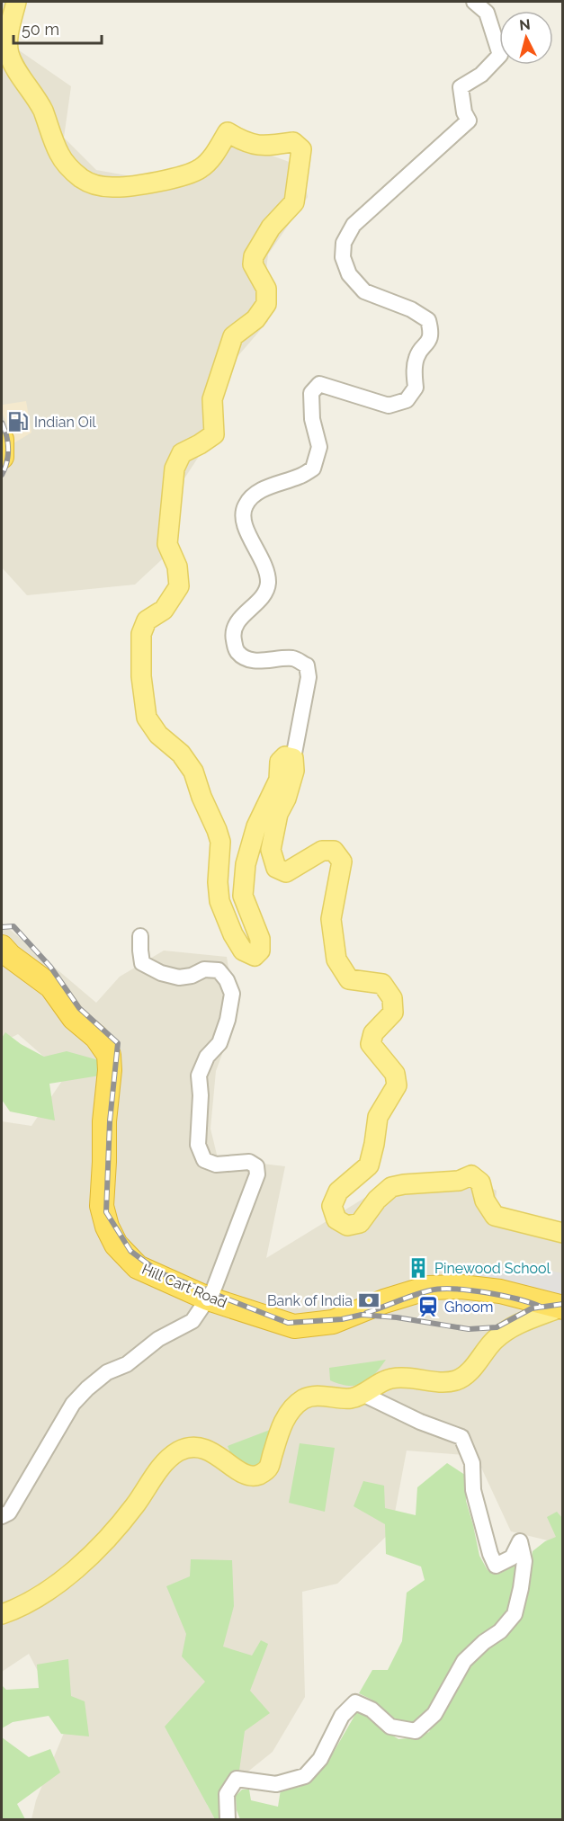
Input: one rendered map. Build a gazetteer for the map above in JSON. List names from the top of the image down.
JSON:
{
  "streets": {
    "highway": ["Hill Cart Road"]
  },
  "places": {
    "fuel station": ["Indian Oil"],
    "building": ["Pinewood School"],
    "bank": ["Bank of India"],
    "station": ["Ghoom"]
  },
  "scale_bar": "50 m",
  "north": "top"
}
